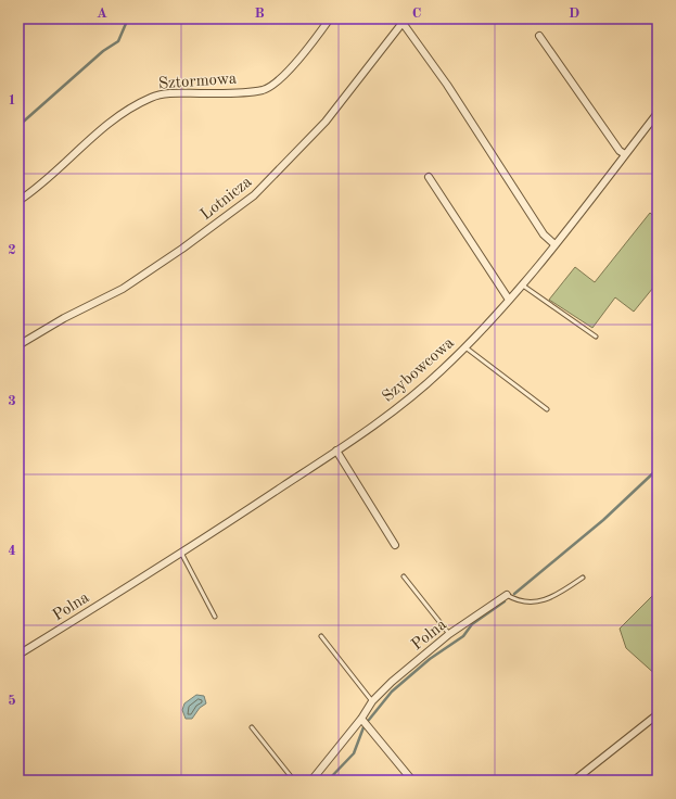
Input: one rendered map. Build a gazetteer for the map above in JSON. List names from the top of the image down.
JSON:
{
  "streets": {
    "street": [
      "Sztormowa",
      "Lotnicza",
      "Szybowcowa",
      "Polna"
    ]
  },
  "crossings": [
    ["Szybowcowa", "Polna"]
  ],
  "grid": {
    "columns": [
      "A",
      "B",
      "C",
      "D"
    ],
    "rows": [
      "1",
      "2",
      "3",
      "4",
      "5"
    ]
  }
}
